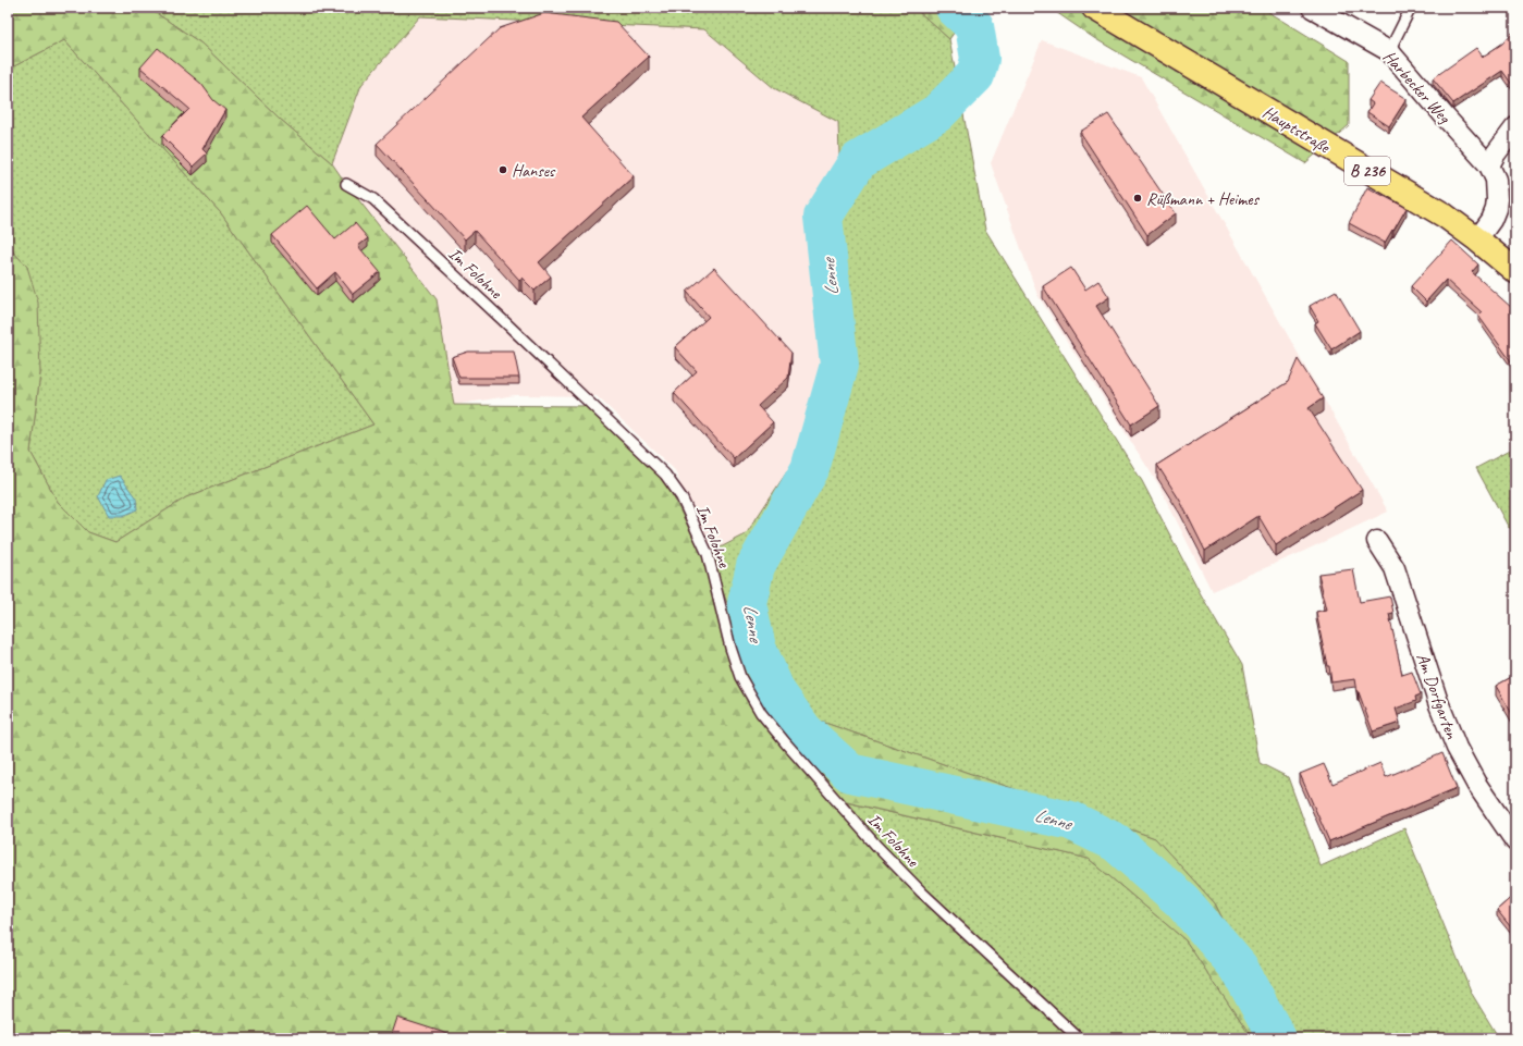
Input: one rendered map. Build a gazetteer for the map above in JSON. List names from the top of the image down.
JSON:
{
  "streets": {
    "main road": ["Hauptstraße", "B 236"],
    "street": ["Harbecker Weg", "Am Dorfgarten"],
    "lane": ["Im Folohne"]
  },
  "water": ["Lenne"],
  "places": ["Hanses", "Rüßmann + Heimes"]
}
